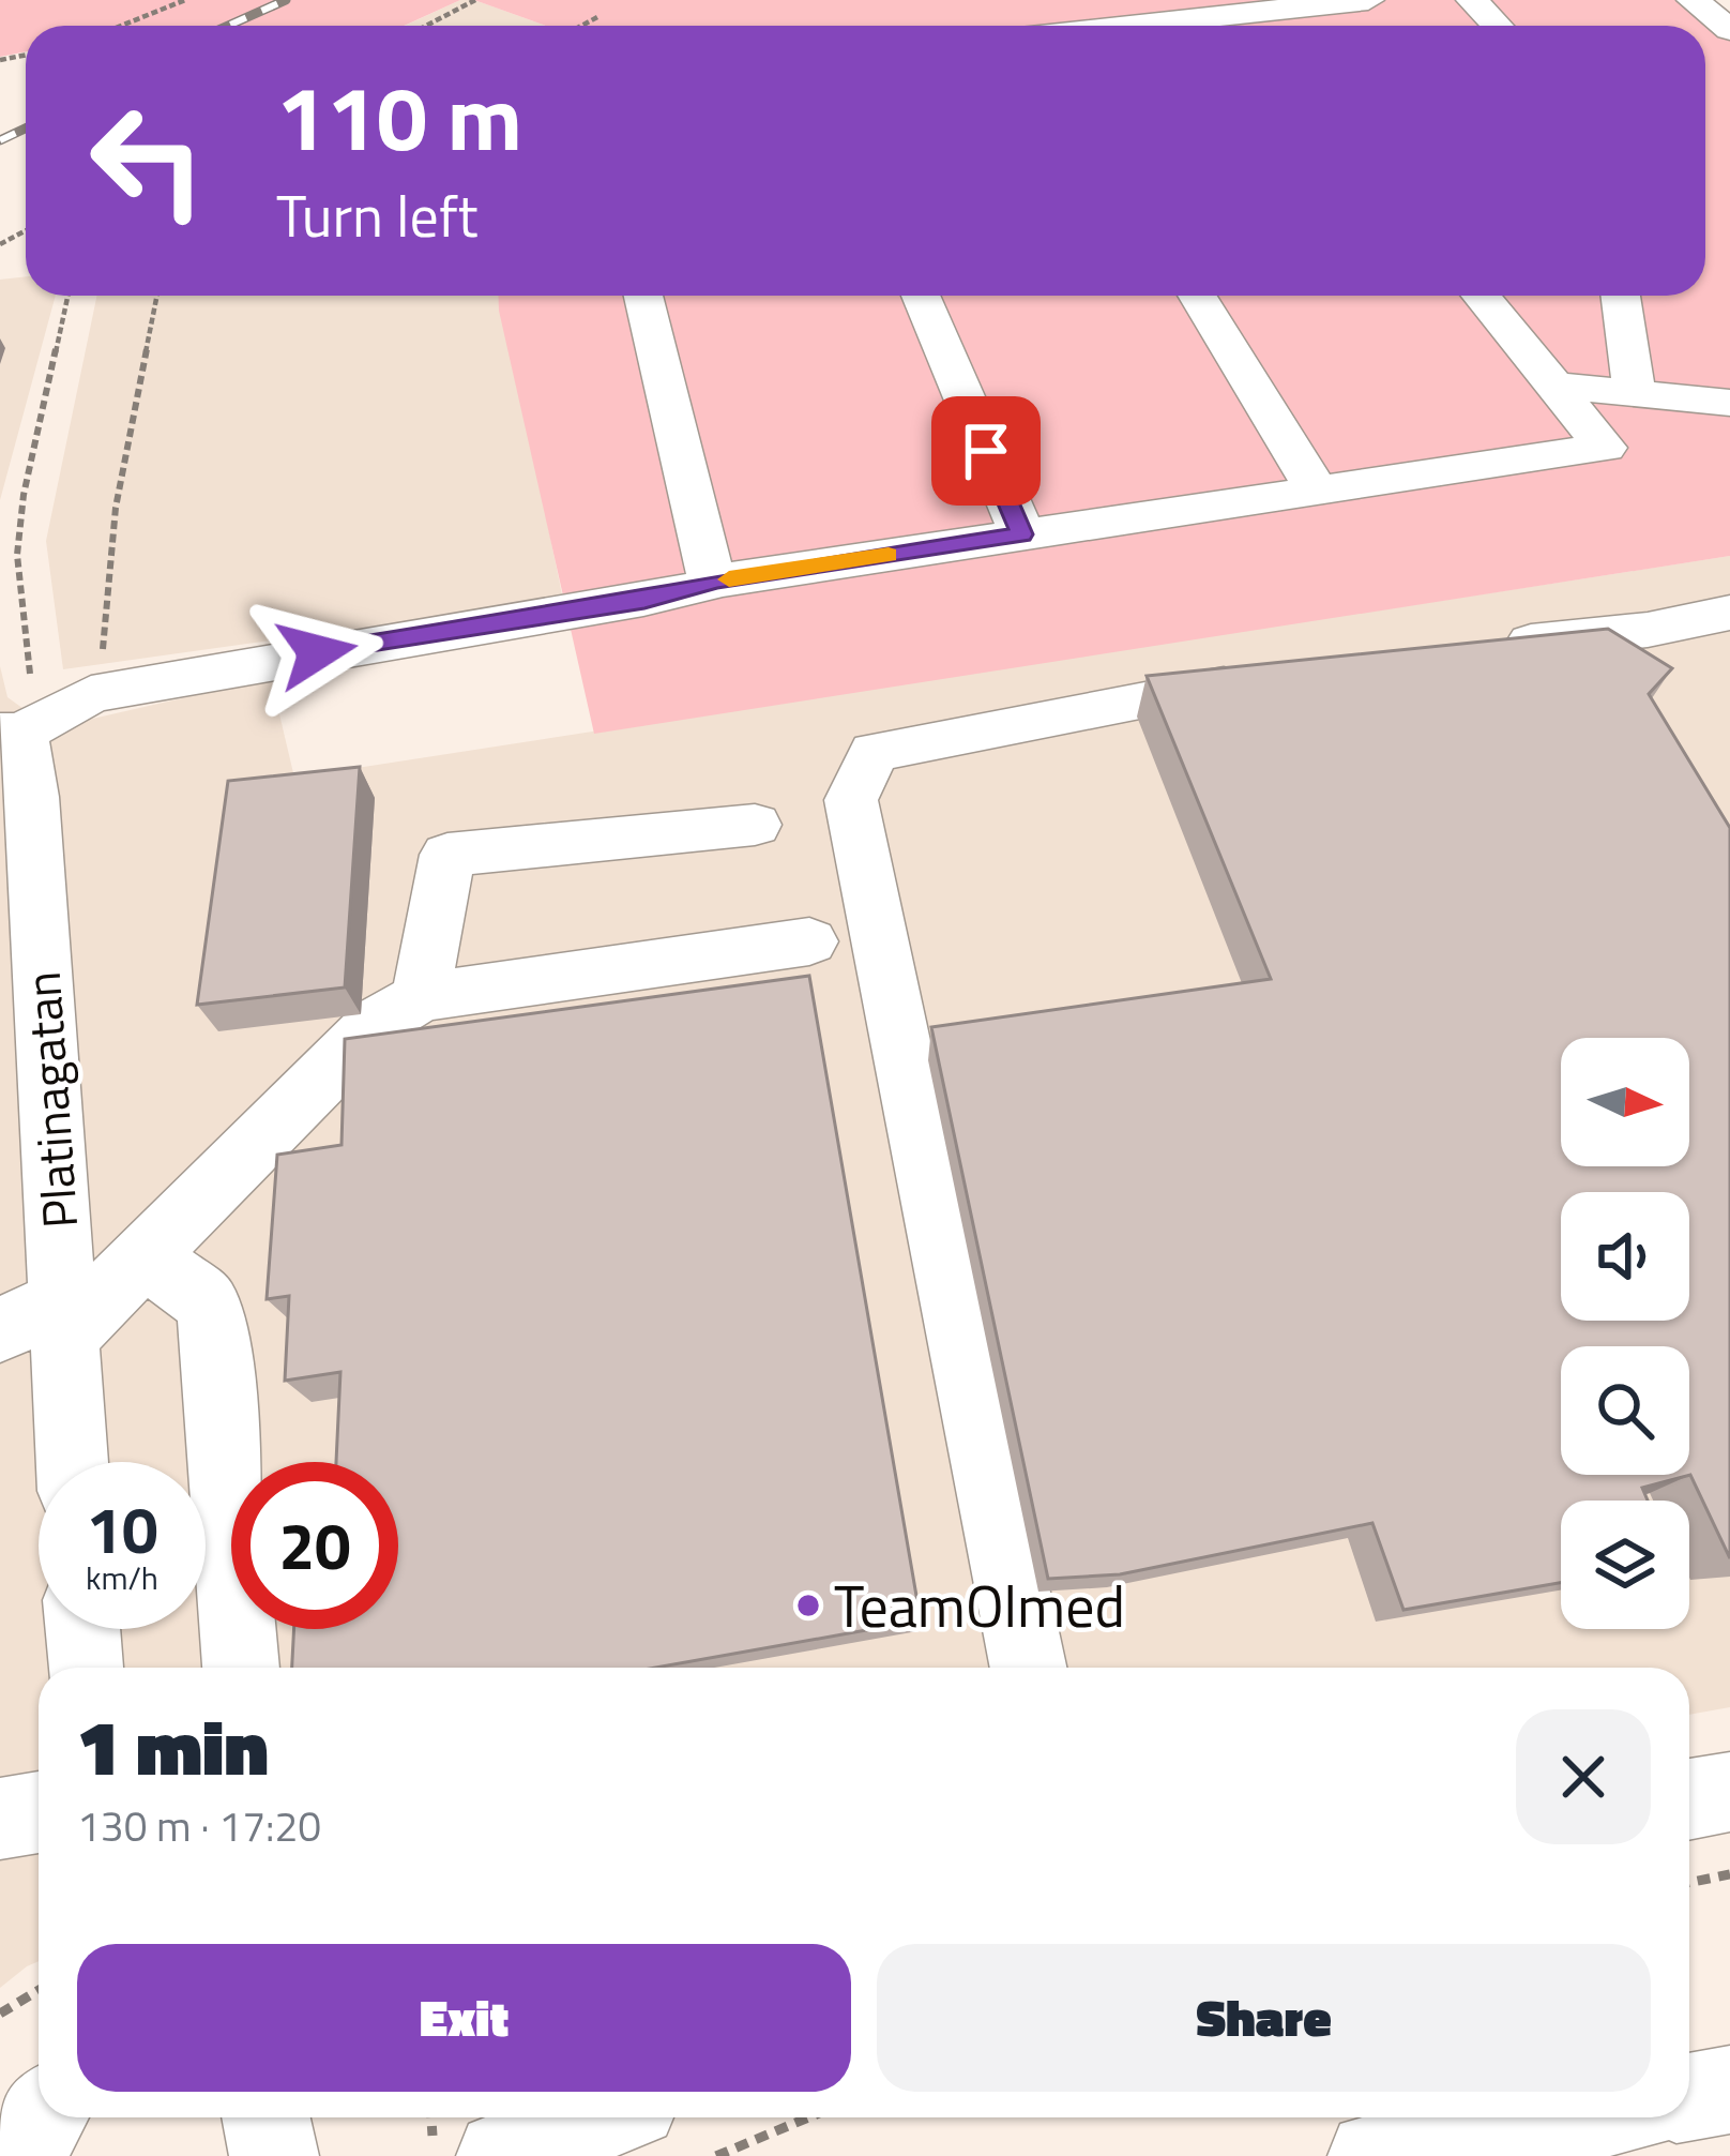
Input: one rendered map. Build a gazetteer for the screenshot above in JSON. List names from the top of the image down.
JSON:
{
  "streets": {
    "street": ["Platinagatan"]
  },
  "places": ["TeamOlmed"],
  "north": "right",
  "page": {
    "turn": ["110 m", "Turn left"],
    "speed": "10 km/h",
    "limit": "20",
    "heading": ["1 min", "130 m · 17:20"],
    "buttons": ["Exit", "Share"]
  }
}
